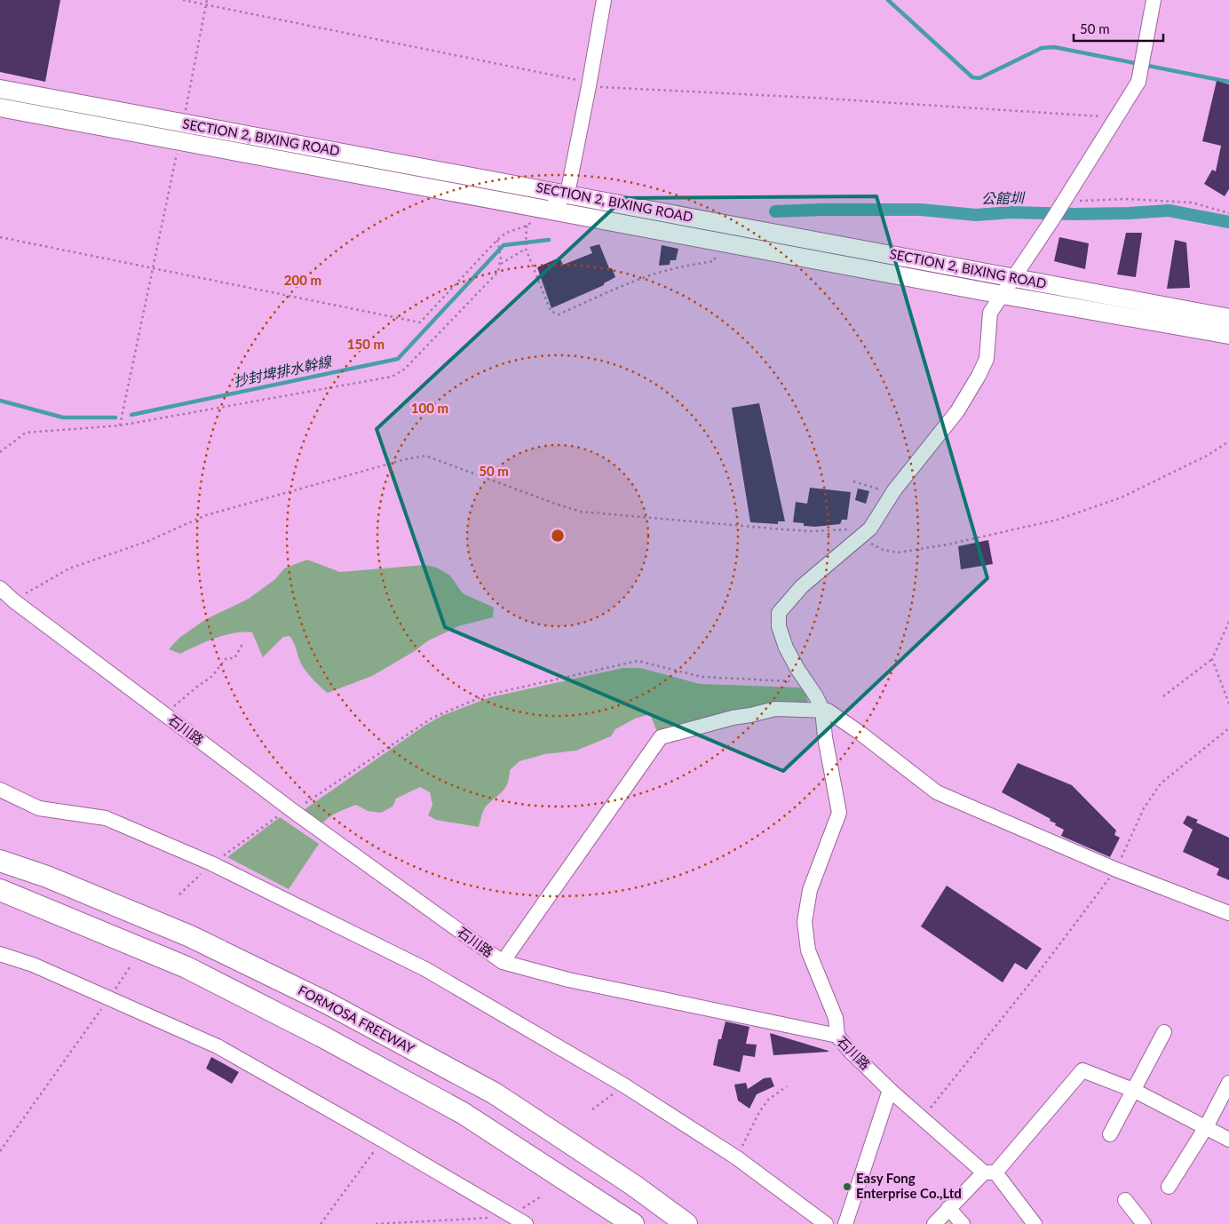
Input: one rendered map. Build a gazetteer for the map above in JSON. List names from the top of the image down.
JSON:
{
  "streets": {
    "highway": ["FORMOSA FREEWAY"],
    "main road": ["SECTION 2, BIXING ROAD"],
    "street": ["石川路"]
  },
  "water": ["公館圳", "抄封埤排水幹線"],
  "places": ["Easy Fong Enterprise Co.,Ltd"],
  "scale_bar": "50 m",
  "rings": [
    "200 m",
    "150 m",
    "100 m",
    "50 m"
  ]
}
